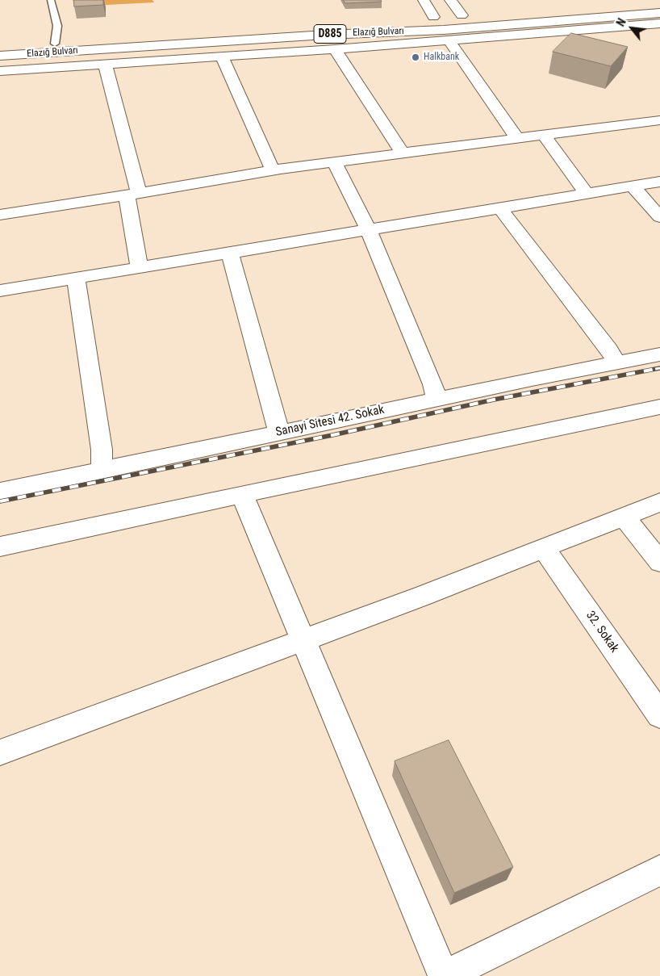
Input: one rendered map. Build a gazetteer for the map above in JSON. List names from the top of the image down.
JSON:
{
  "streets": {
    "main road": [
      "Elazığ Bulvarı",
      "D885",
      "Sanayi Sitesi 42. Sokak",
      "32. Sokak"
    ]
  },
  "places": ["Halkbank"],
  "north": "top left"
}
